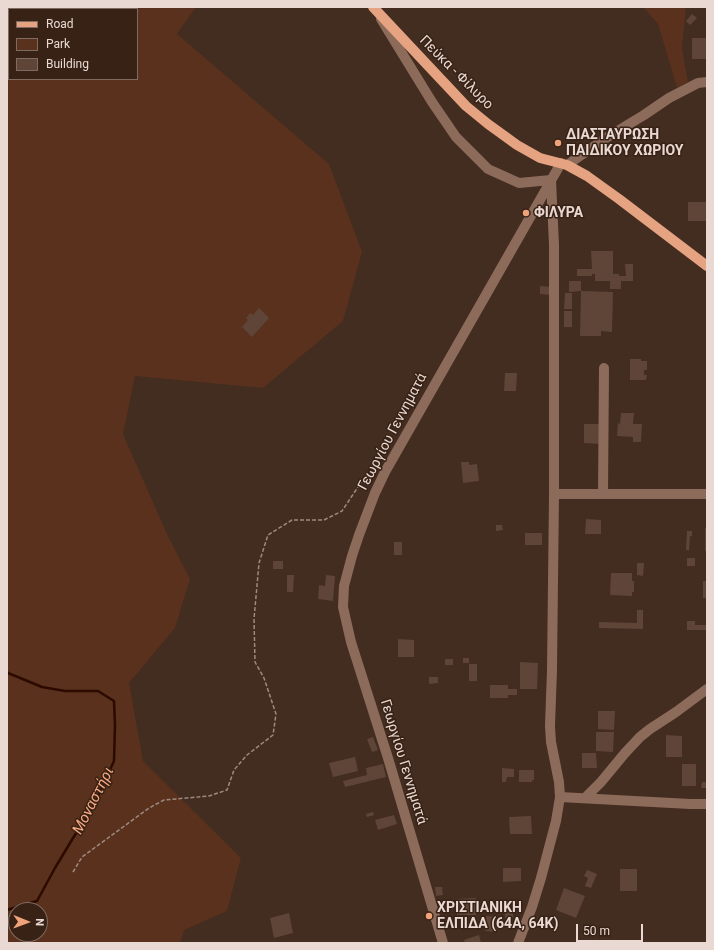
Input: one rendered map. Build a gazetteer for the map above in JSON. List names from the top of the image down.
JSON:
{
  "streets": {
    "main road": ["Πεύκα - Φίλυρο"],
    "street": ["Γεωργίου Γεννηματά"]
  },
  "crossings": [
    ["Πεύκα - Φίλυρο", "Γεωργίου Γεννηματά"]
  ],
  "water": ["Μοναστήρι"],
  "places": ["ΔΙΑΣΤΑΥΡΩΣΗ ΠΑΙΔΙΚΟΥ ΧΩΡΙΟΥ", "ΦΙΛΥΡΑ", "ΧΡΙΣΤΙΑΝΙΚΗ ΕΛΠΙΔΑ (64Α, 64Κ)"],
  "legend": ["Road", "Park", "Building"],
  "scale_bar": "50 m",
  "north": "right"
}
